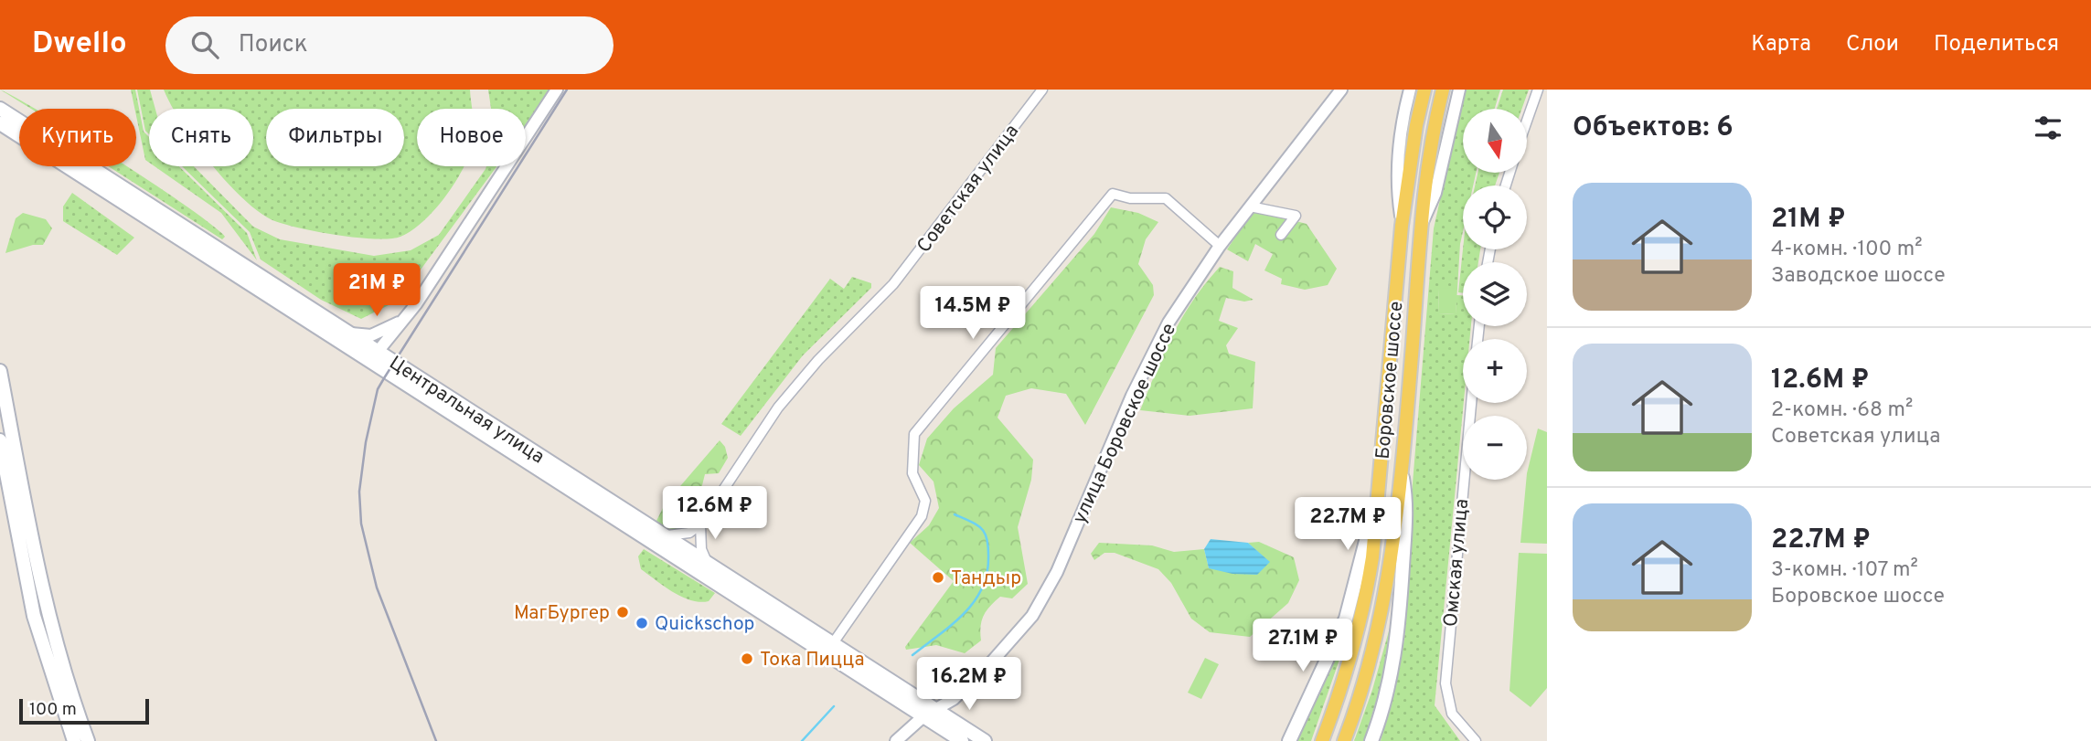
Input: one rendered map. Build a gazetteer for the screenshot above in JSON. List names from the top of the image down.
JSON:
{
  "streets": {
    "main road": ["Боровское шоссе", "Центральная улица"],
    "street": ["Советская улица", "улица Боровское шоссе", "Омская улица"]
  },
  "crossings": [
    ["Центральная улица", "улица Боровское шоссе"]
  ],
  "places": [
    "Тандыр",
    "МагБургер",
    "Quickschop",
    "Тока Пицца"
  ],
  "scale_bar": "100 m",
  "north": "bottom",
  "page": {
    "header": "Dwello",
    "search": "Поиск",
    "nav": ["Карта", "Слои", "Поделиться"],
    "heading": "Объектов: 6",
    "map_buttons": ["+", "−"],
    "chip": [
      "Купить",
      "Снять",
      "Фильтры",
      "Новое"
    ],
    "list": [
      {
        "name": "21M ₽",
        "note": "4-комн. · 100 m² · Заводское шоссе"
      },
      {
        "name": "12.6M ₽",
        "note": "2-комн. · 68 m² · Советская улица"
      },
      {
        "name": "22.7M ₽",
        "note": "3-комн. · 107 m² · Боровское шоссе"
      }
    ],
    "price": [
      "21M ₽",
      "14.5M ₽",
      "12.6M ₽",
      "22.7M ₽",
      "27.1M ₽",
      "16.2M ₽"
    ],
    "scale": "100 m"
  }
}
